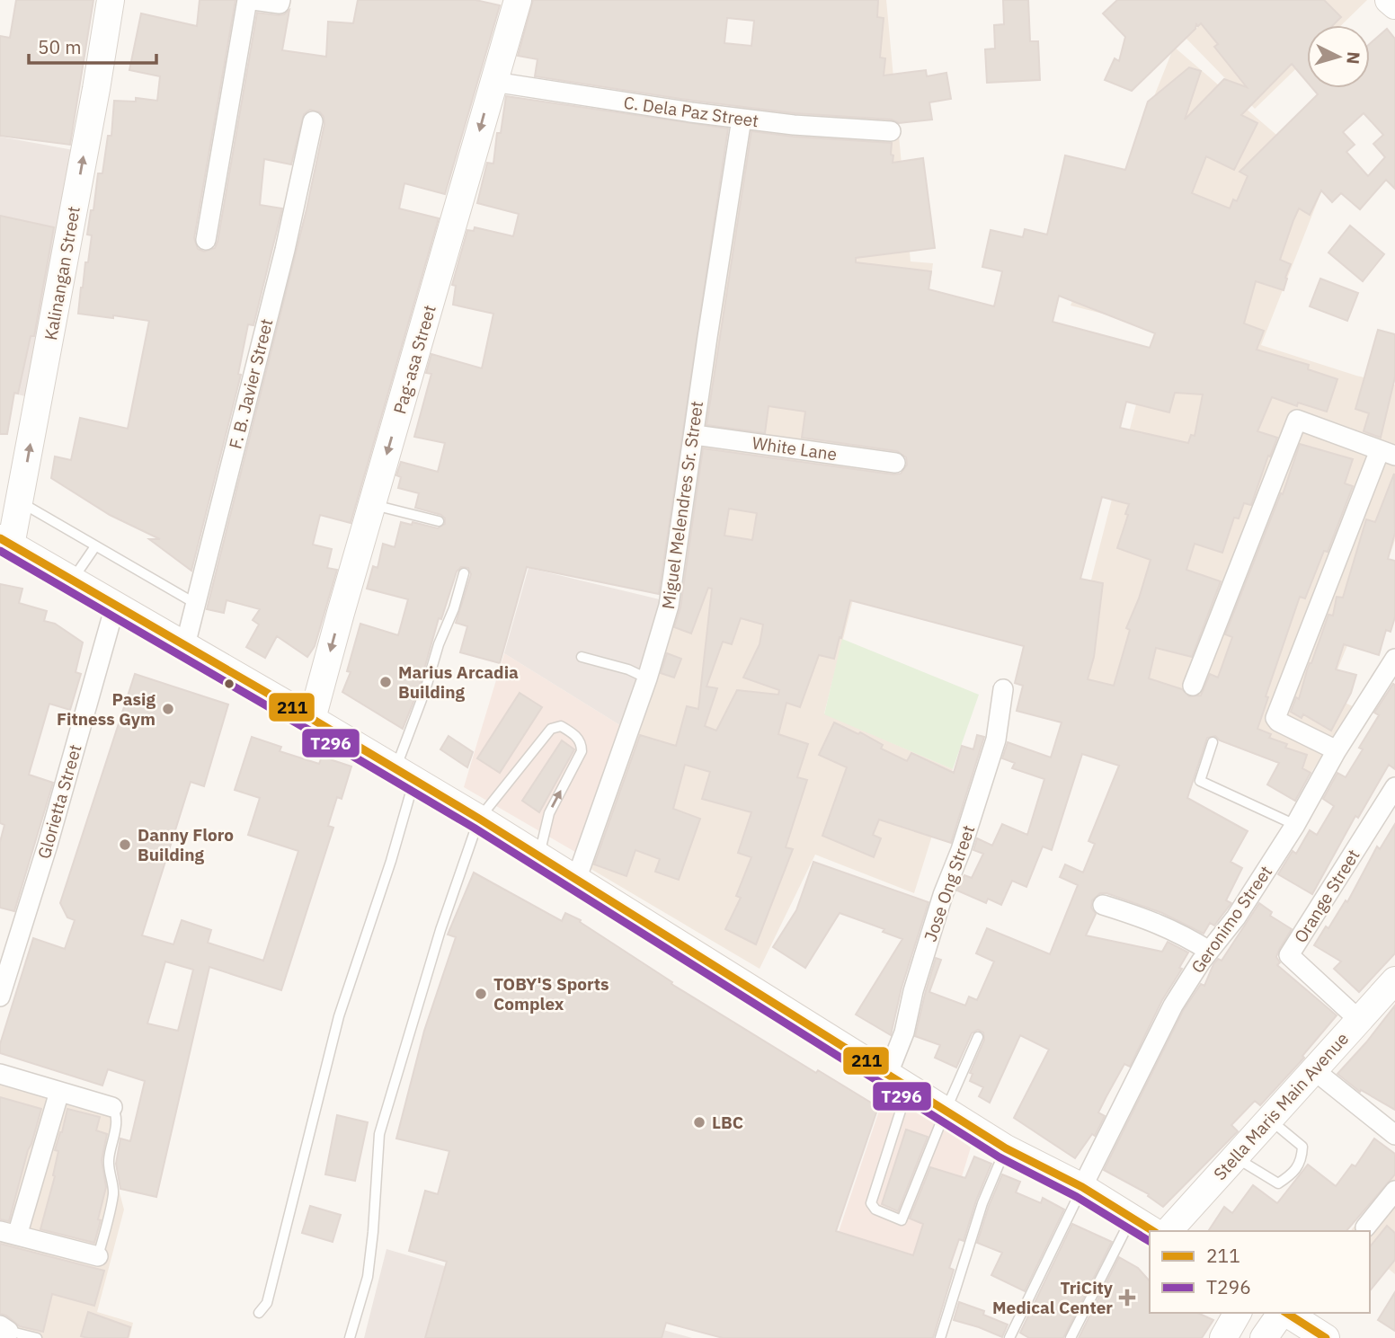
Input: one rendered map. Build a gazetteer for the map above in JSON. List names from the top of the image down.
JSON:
{
  "streets": {
    "main road": ["Kalinangan Street", "Pag-asa Street", "Stella Maris Main Avenue"],
    "street": [
      "C. Dela Paz Street",
      "F. B. Javier Street",
      "White Lane",
      "Miguel Melendres Sr. Street",
      "Glorietta Street",
      "Jose Ong Street",
      "Orange Street",
      "Geronimo Street"
    ]
  },
  "crossings": [
    ["C. Dela Paz Street", "Pag-asa Street"],
    ["C. Dela Paz Street", "Miguel Melendres Sr. Street"],
    ["White Lane", "Miguel Melendres Sr. Street"],
    ["Orange Street", "Stella Maris Main Avenue"]
  ],
  "one_way": ["Kalinangan Street", "Pag-asa Street"],
  "places": {
    "other": [
      "Marius Arcadia Building",
      "Pasig Fitness Gym",
      "Danny Floro Building",
      "TOBY'S Sports Complex",
      "LBC"
    ],
    "health": ["TriCity Medical Center"]
  },
  "lines": ["transit line 211", "transit line T296"],
  "legend": ["211", "T296"],
  "scale_bar": "50 m",
  "north": "right"
}
